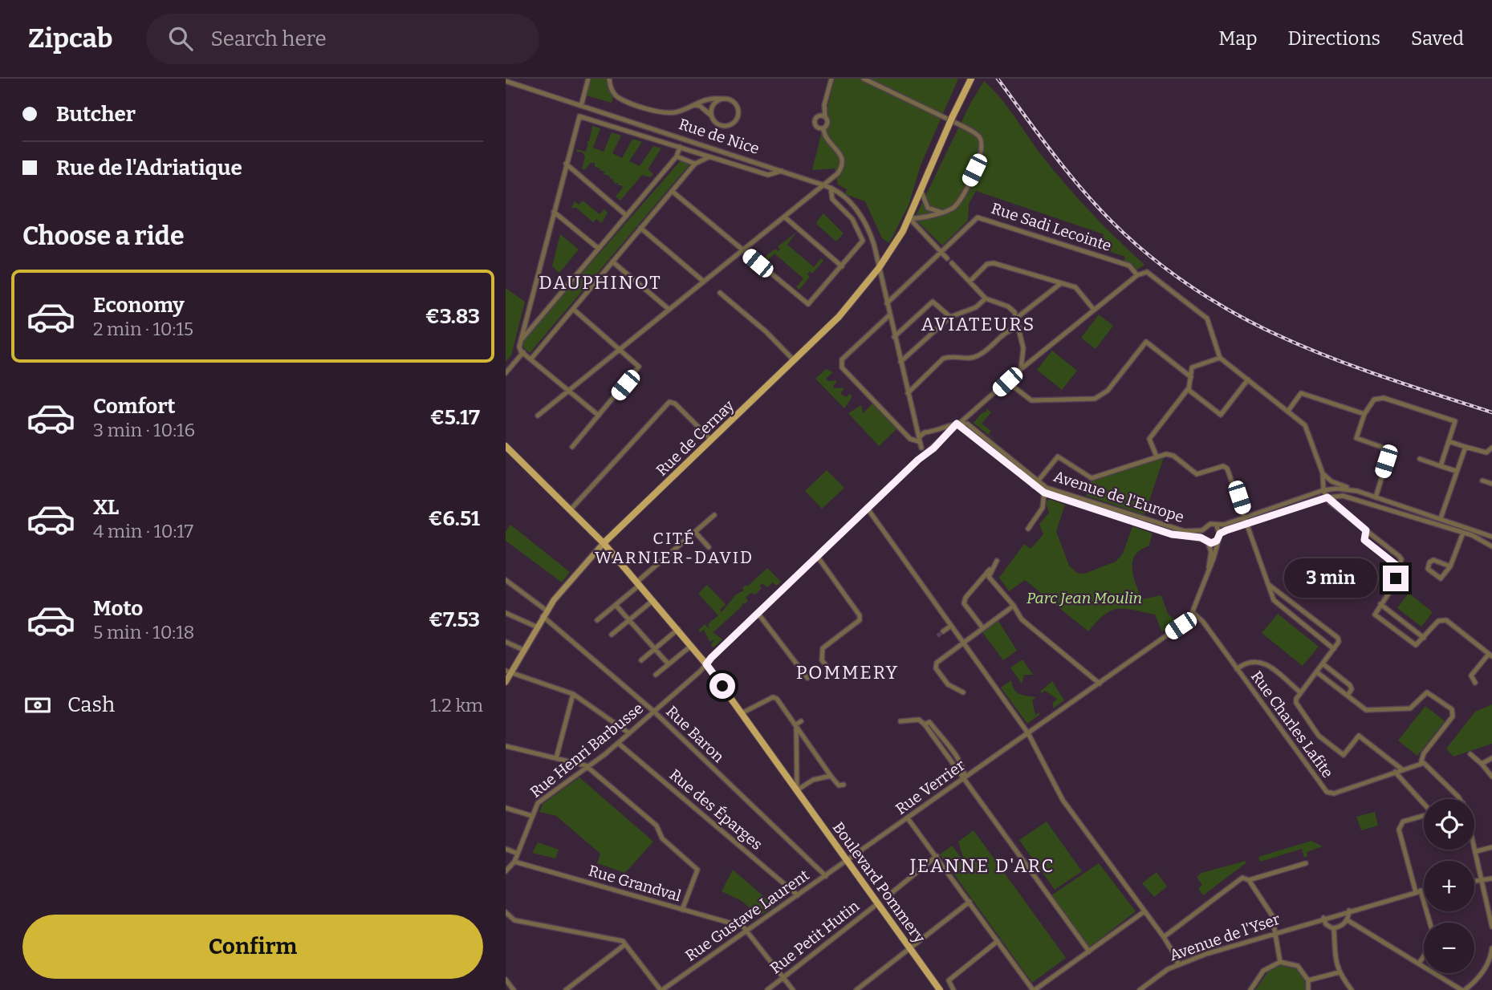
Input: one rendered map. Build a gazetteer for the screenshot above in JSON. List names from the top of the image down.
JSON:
{
  "streets": {
    "main road": ["Rue de Cernay", "Boulevard Pommery"],
    "street": [
      "Rue de Nice",
      "Rue Sadi Lecointe",
      "Avenue de l'Europe",
      "Rue Charles Lafite",
      "Rue Baron",
      "Rue Henri Barbusse",
      "Rue Verrier",
      "Rue des Éparges",
      "Rue Grandval",
      "Rue Gustave Laurent",
      "Rue Petit Hutin",
      "Avenue de l'Yser"
    ]
  },
  "crossings": [
    ["Rue de Nice", "Rue Sadi Lecointe"],
    ["Rue de Nice", "Rue de Cernay"],
    ["Rue de Nice", "Rue Henri Barbusse"],
    ["Rue de Cernay", "Rue Baron"],
    ["Rue de Cernay", "Boulevard Pommery"],
    ["Rue Charles Lafite", "Rue Verrier"],
    ["Rue Baron", "Rue Henri Barbusse"],
    ["Rue Baron", "Rue Gustave Laurent"],
    ["Rue Henri Barbusse", "Rue des Éparges"],
    ["Rue Henri Barbusse", "Boulevard Pommery"],
    ["Rue Henri Barbusse", "Rue Grandval"],
    ["Rue Verrier", "Boulevard Pommery"],
    ["Rue Verrier", "Rue Gustave Laurent"],
    ["Rue des Éparges", "Rue Gustave Laurent"],
    ["Boulevard Pommery", "Rue Gustave Laurent"],
    ["Boulevard Pommery", "Rue Petit Hutin"],
    ["Rue Grandval", "Rue Gustave Laurent"]
  ],
  "districts": [
    "DAUPHINOT",
    "AVIATEURS",
    "CITÉ WARNIER-DAVID",
    "POMMERY",
    "JEANNE D'ARC"
  ],
  "parks": ["Parc Jean Moulin"],
  "page": {
    "header": "Zipcab",
    "search": "Search here",
    "nav": ["Map", "Directions", "Saved"],
    "banner": ["Butcher", "Rue de l'Adriatique"],
    "heading": "Choose a ride",
    "list": [
      {
        "name": "Economy",
        "note": "2 min · 10:15",
        "value": "€3.83"
      },
      {
        "name": "Comfort",
        "note": "3 min · 10:16",
        "value": "€5.17"
      },
      {
        "name": "XL",
        "note": "4 min · 10:17",
        "value": "€6.51"
      },
      {
        "name": "Moto",
        "note": "5 min · 10:18",
        "value": "€7.53"
      }
    ],
    "bubble": "3 min",
    "pay": ["Cash", "1.2 km"],
    "map_buttons": ["+", "−"],
    "buttons": "Confirm"
  }
}
